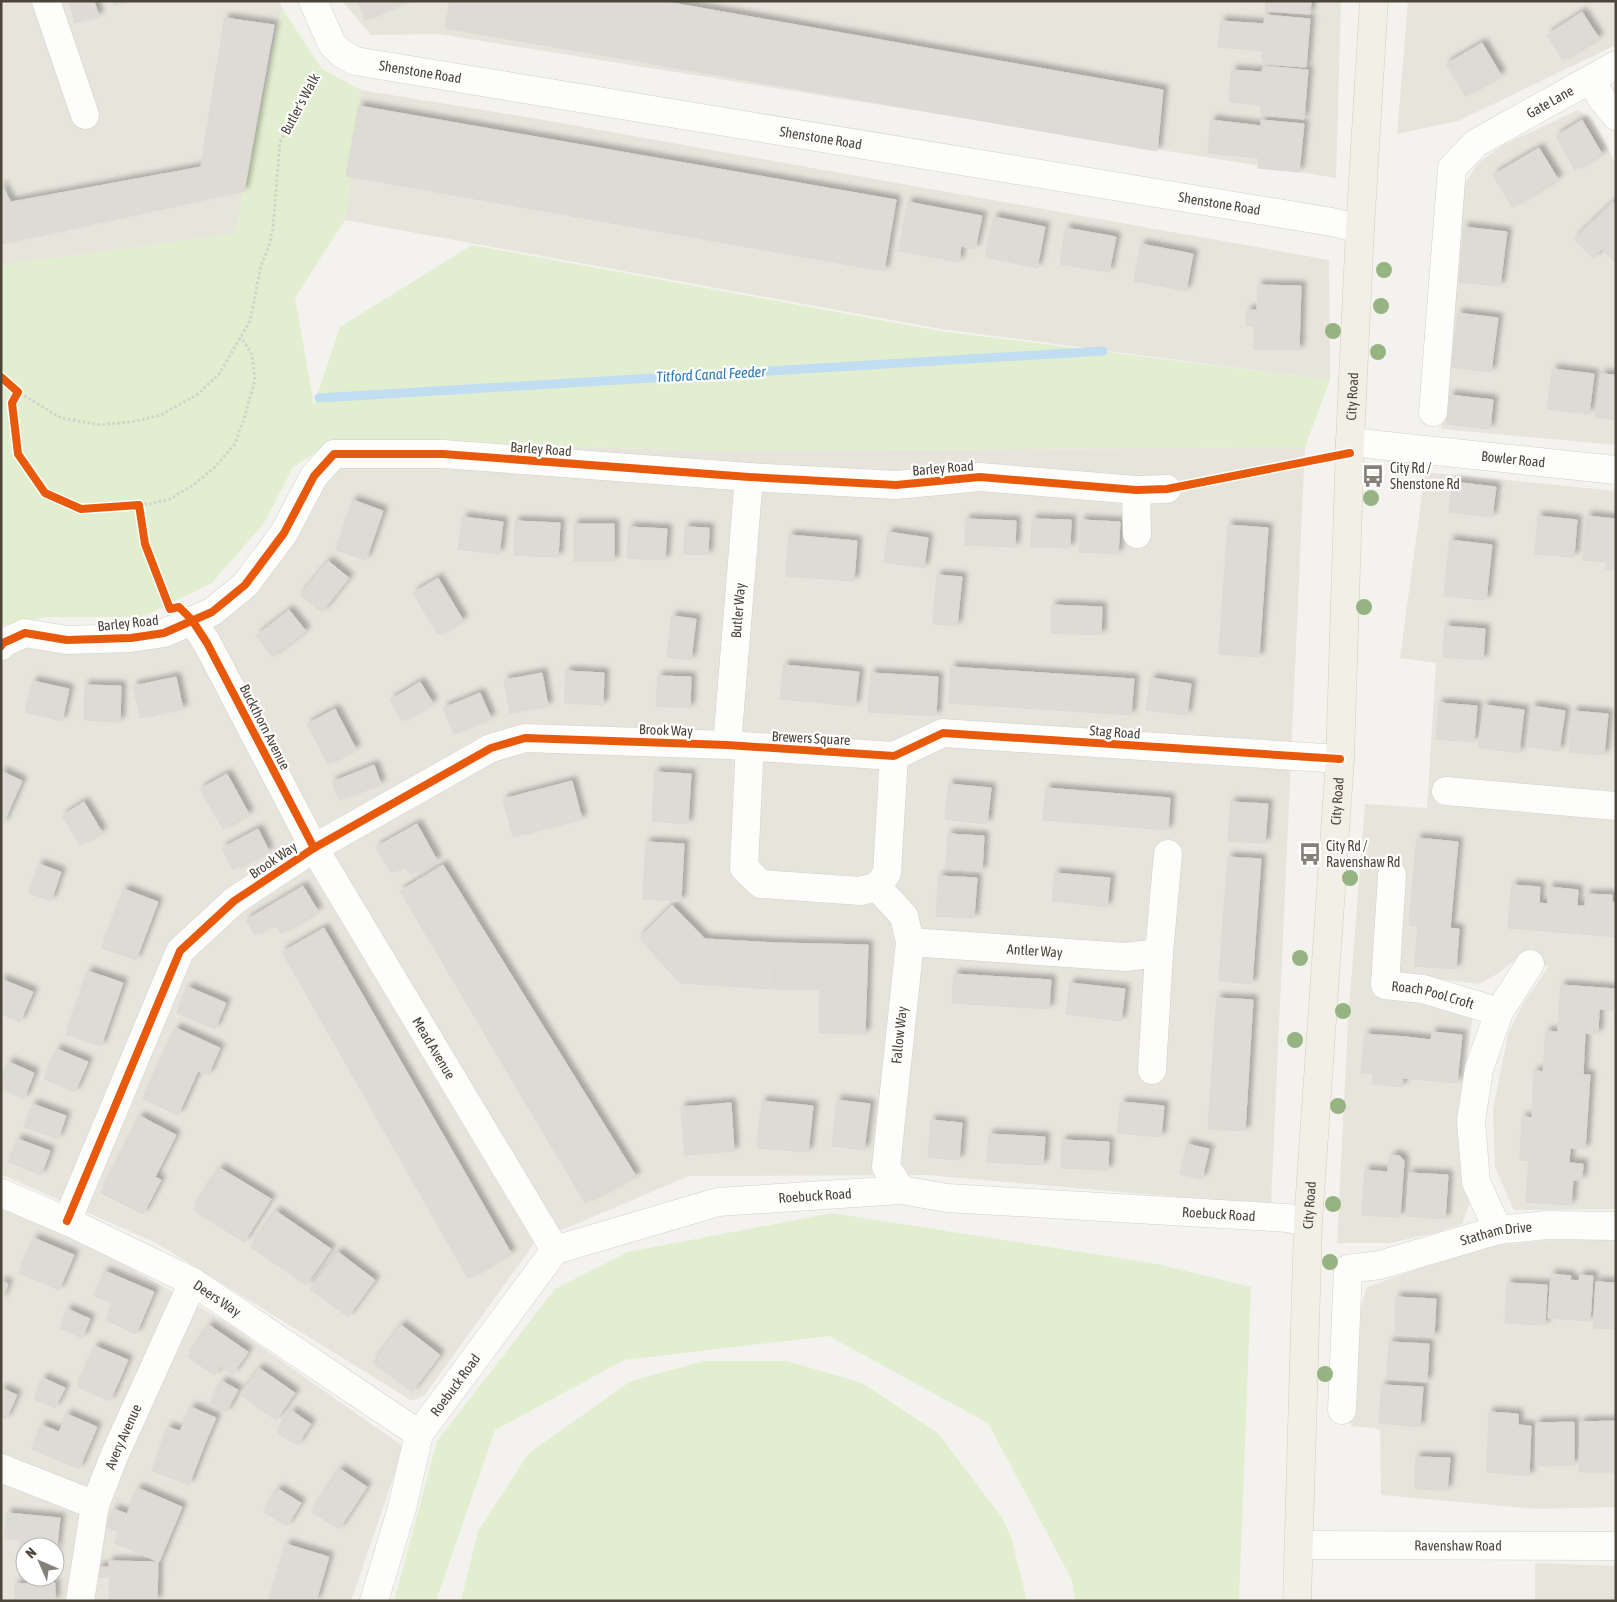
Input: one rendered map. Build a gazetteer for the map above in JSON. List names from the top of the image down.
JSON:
{
  "streets": {
    "main road": ["City Road"],
    "street": [
      "Shenstone Road",
      "Gate Lane",
      "Barley Road",
      "Bowler Road",
      "Butler Way",
      "Buckthorn Avenue",
      "Brook Way",
      "Stag Road",
      "Brewers Square",
      "Antler Way",
      "Roach Pool Croft",
      "Fallow Way",
      "Mead Avenue",
      "Roebuck Road",
      "Statham Drive",
      "Deers Way",
      "Avery Avenue",
      "Ravenshaw Road"
    ],
    "path": ["Butler's Walk"]
  },
  "crossings": [
    ["Shenstone Road", "Butler's Walk"],
    ["Shenstone Road", "City Road"],
    ["City Road", "Bowler Road"],
    ["City Road", "Stag Road"],
    ["City Road", "Roebuck Road"],
    ["City Road", "Ravenshaw Road"],
    ["Barley Road", "Butler Way"],
    ["Barley Road", "Buckthorn Avenue"],
    ["Butler Way", "Brook Way"],
    ["Butler Way", "Brewers Square"],
    ["Buckthorn Avenue", "Brook Way"],
    ["Buckthorn Avenue", "Mead Avenue"],
    ["Brook Way", "Brewers Square"],
    ["Brook Way", "Mead Avenue"],
    ["Brook Way", "Deers Way"],
    ["Stag Road", "Brewers Square"],
    ["Brewers Square", "Fallow Way"],
    ["Antler Way", "Fallow Way"],
    ["Fallow Way", "Roebuck Road"],
    ["Mead Avenue", "Roebuck Road"],
    ["Roebuck Road", "Deers Way"],
    ["Deers Way", "Avery Avenue"]
  ],
  "water": ["Titford Canal Feeder"],
  "places": {
    "bus stop": ["City Rd / Shenstone Rd", "City Rd / Ravenshaw Rd"]
  },
  "north": "top left"
}
